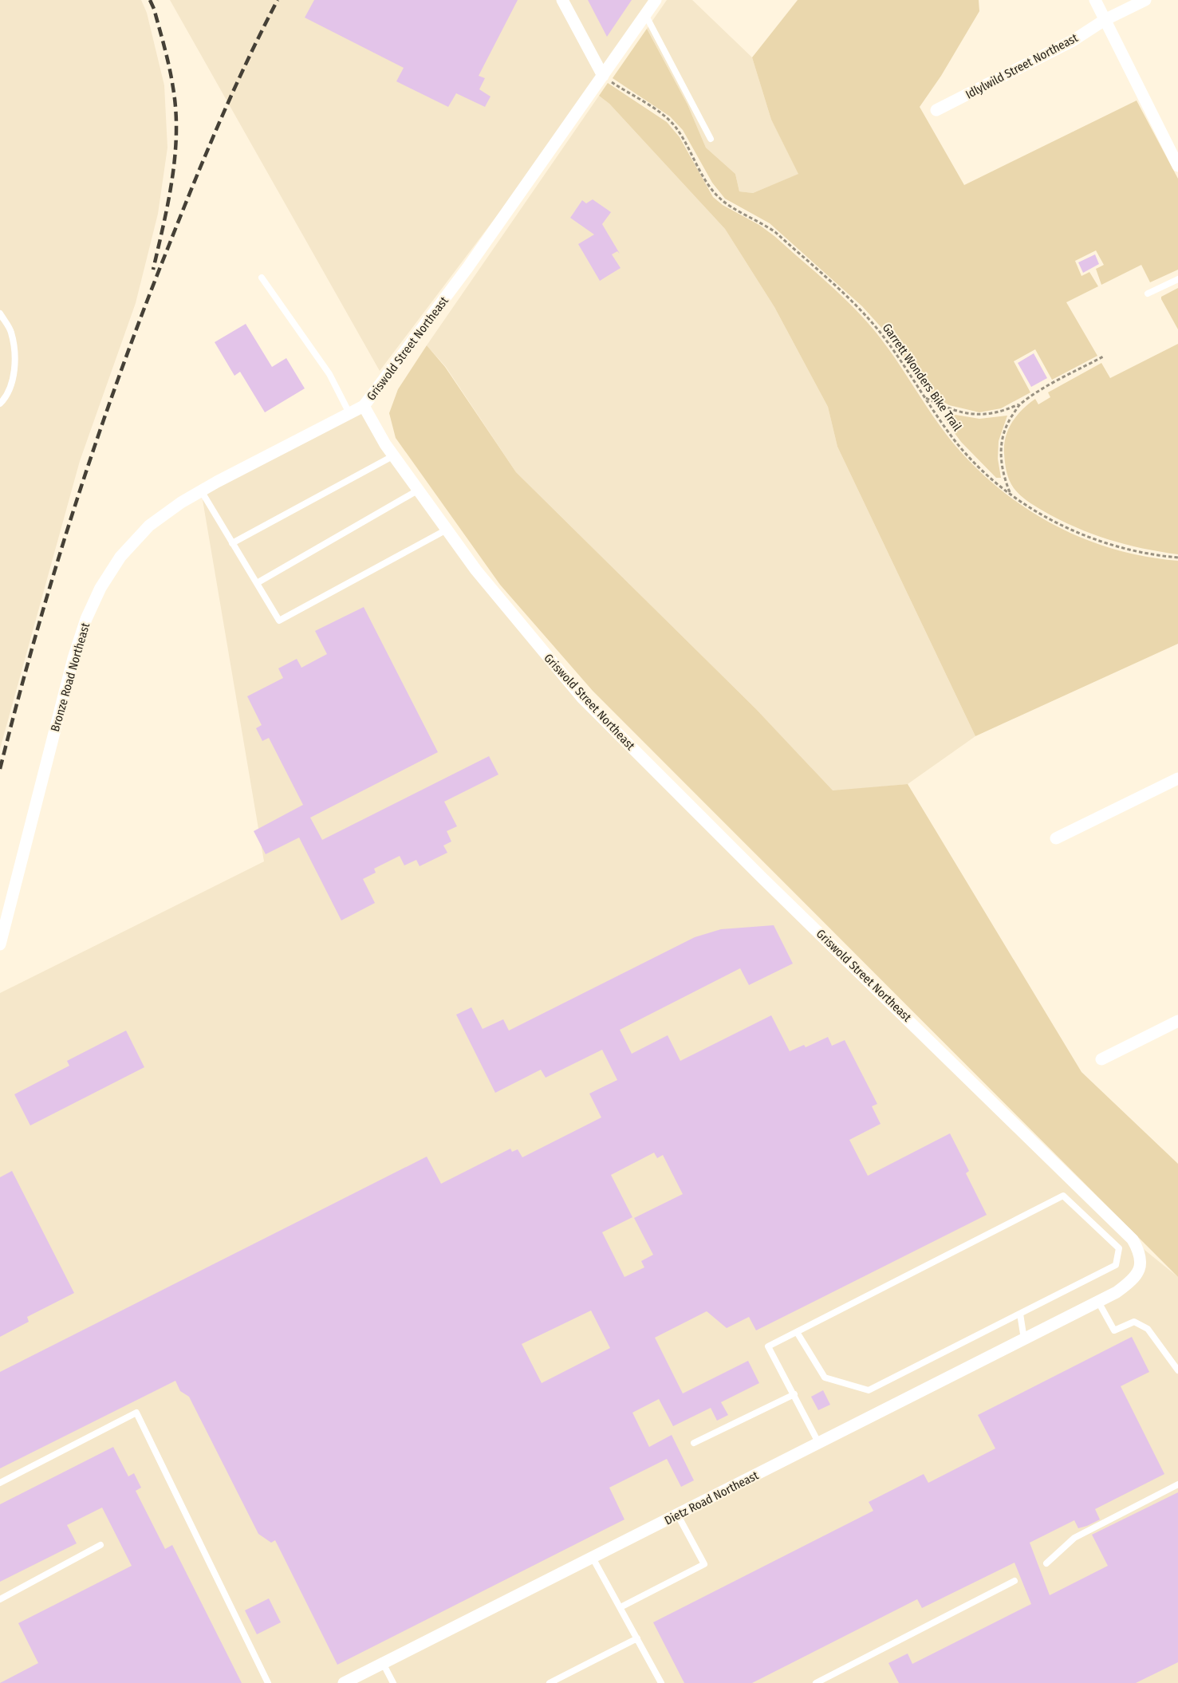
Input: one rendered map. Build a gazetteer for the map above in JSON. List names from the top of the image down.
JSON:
{
  "streets": {
    "street": [
      "Idlylwild Street Northeast",
      "Griswold Street Northeast",
      "Bronze Road Northeast",
      "Dietz Road Northeast"
    ],
    "path": ["Garrett Wonders Bike Trail"]
  },
  "crossings": [
    ["Griswold Street Northeast", "Garrett Wonders Bike Trail"],
    ["Griswold Street Northeast", "Bronze Road Northeast"],
    ["Griswold Street Northeast", "Dietz Road Northeast"]
  ]
}
